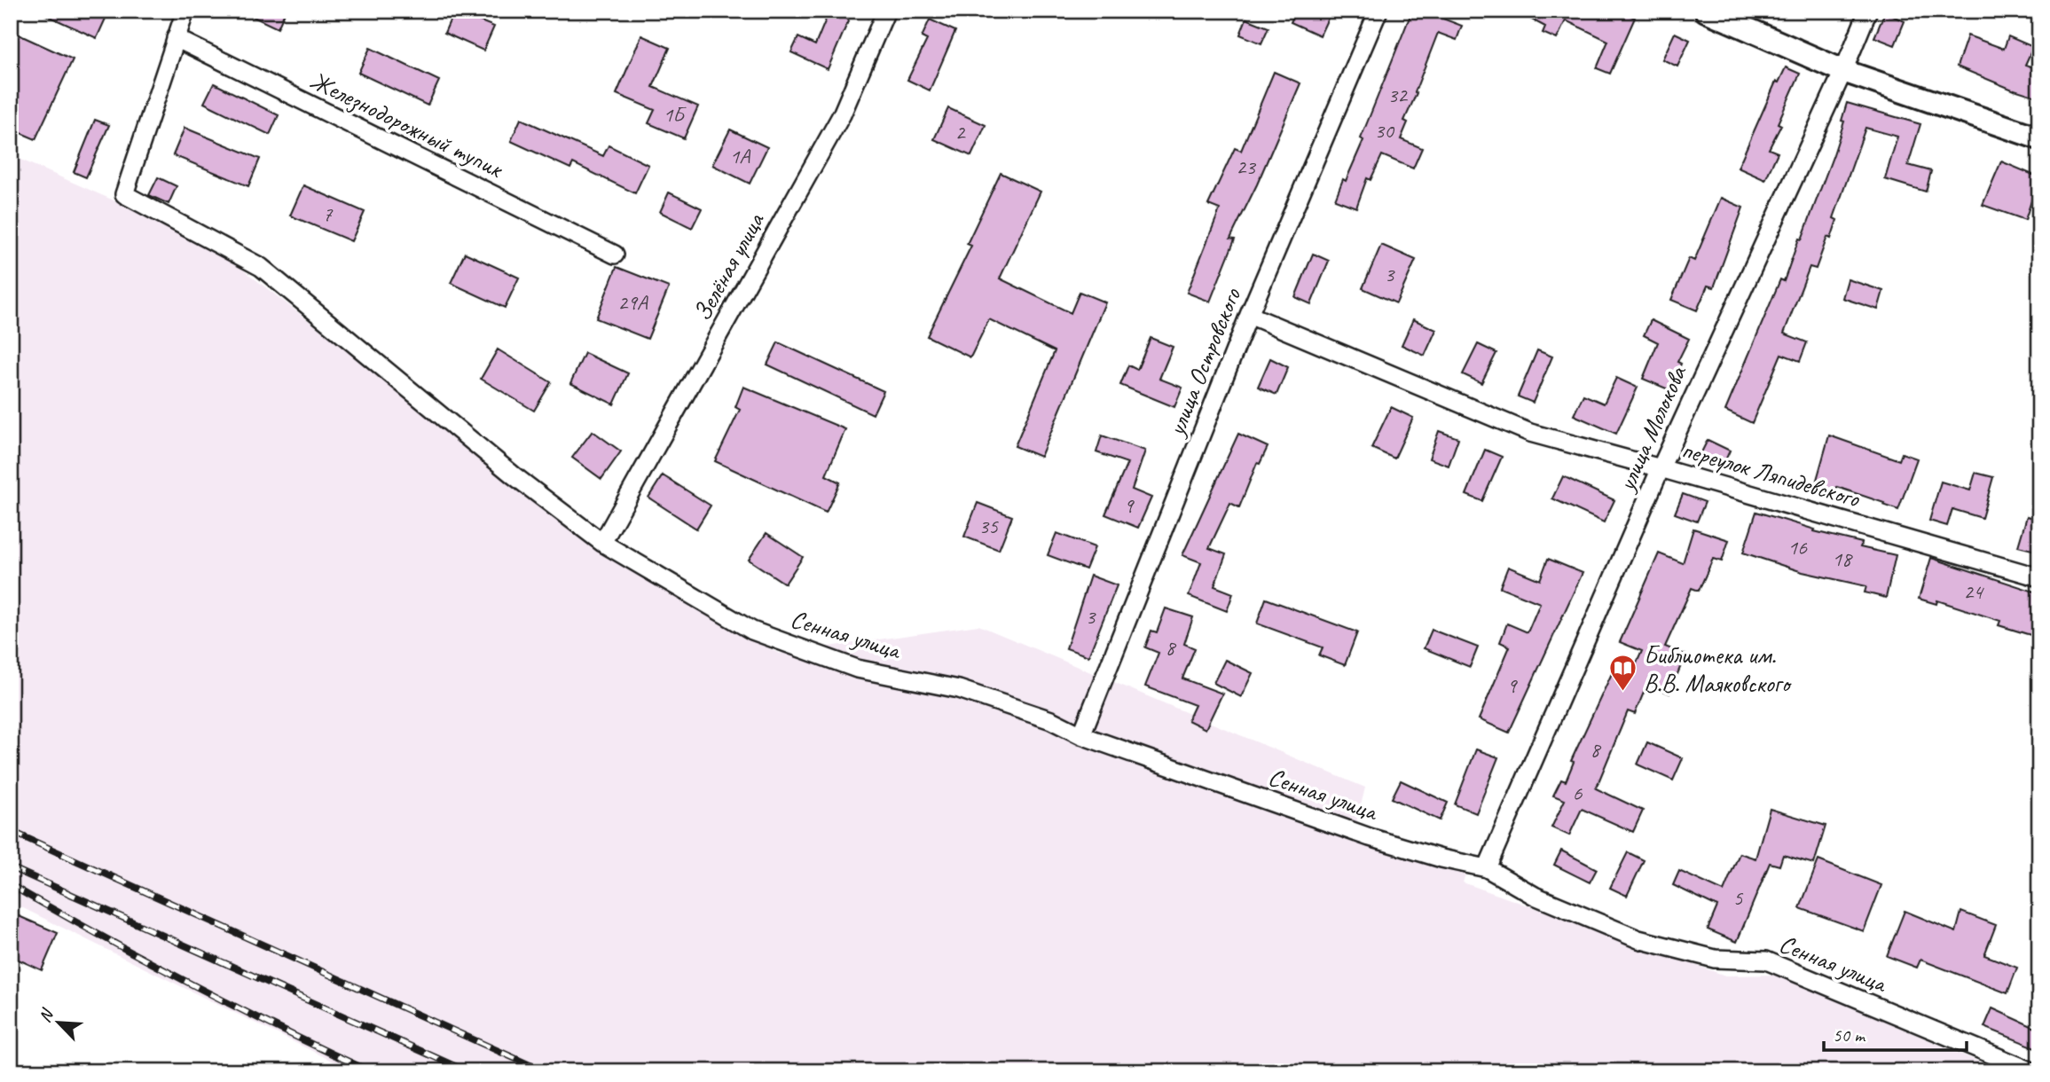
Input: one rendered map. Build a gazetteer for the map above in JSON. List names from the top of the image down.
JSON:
{
  "streets": {
    "street": [
      "Железнодорожный тупик",
      "Зелёная улица",
      "улица Островского",
      "улица Молокова",
      "переулок Ляпидевского",
      "Сенная улица"
    ]
  },
  "crossings": [
    ["Железнодорожный тупик", "Сенная улица"],
    ["Зелёная улица", "Сенная улица"],
    ["улица Островского", "переулок Ляпидевского"],
    ["улица Островского", "Сенная улица"],
    ["улица Молокова", "переулок Ляпидевского"],
    ["улица Молокова", "Сенная улица"]
  ],
  "places": {
    "library": ["Библиотека им. В.В. Маяковского"]
  },
  "house_numbers": [
    "32",
    "1Б",
    "30",
    "2",
    "1А",
    "23",
    "7",
    "3",
    "29А",
    "9",
    "35",
    "16",
    "18",
    "24",
    "3",
    "8",
    "9",
    "8",
    "6",
    "5"
  ],
  "scale_bar": "50 m",
  "north": "top left"
}
